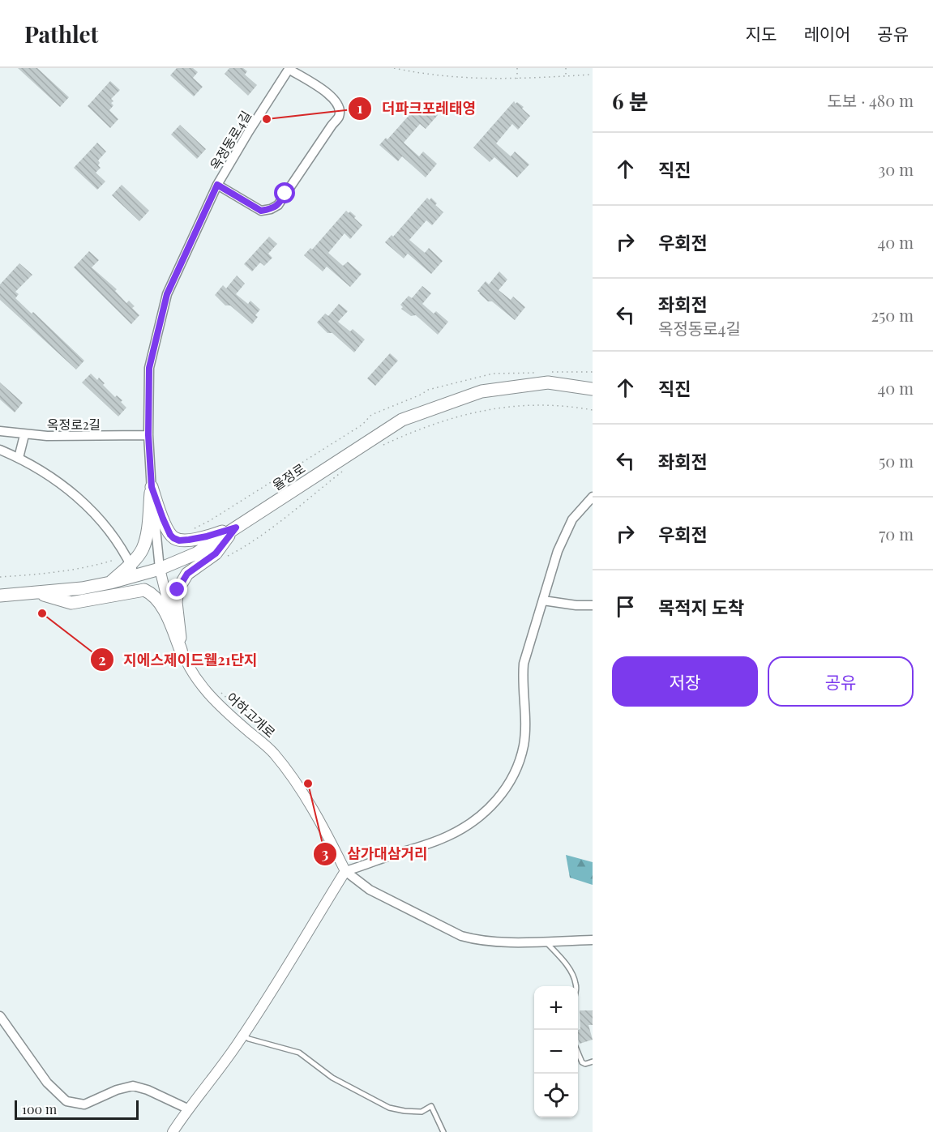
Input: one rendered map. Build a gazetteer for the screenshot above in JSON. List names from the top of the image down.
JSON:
{
  "streets": {
    "main road": ["율정로"],
    "street": ["옥정동로4길", "옥정로2길", "어하고개로"]
  },
  "crossings": [
    ["옥정동로4길", "옥정로2길"],
    ["옥정동로4길", "율정로"],
    ["옥정동로4길", "어하고개로"],
    ["율정로", "어하고개로"]
  ],
  "places": ["더파크포레태영", "지에스제이드웰21단지", "삼가대삼거리"],
  "scale_bar": "100 m",
  "page": {
    "header": "Pathlet",
    "nav": ["지도", "레이어", "공유"],
    "heading": ["6 분", "도보 · 480 m"],
    "list": [
      ["직진", "30 m"],
      ["우회전", "40 m"],
      ["좌회전", "옥정동로4길", "250 m"],
      ["직진", "40 m"],
      ["좌회전", "50 m"],
      ["우회전", "70 m"],
      "목적지 도착"
    ],
    "buttons": ["저장", "공유"],
    "map_buttons": ["+", "−"],
    "scale": "100 m"
  }
}
